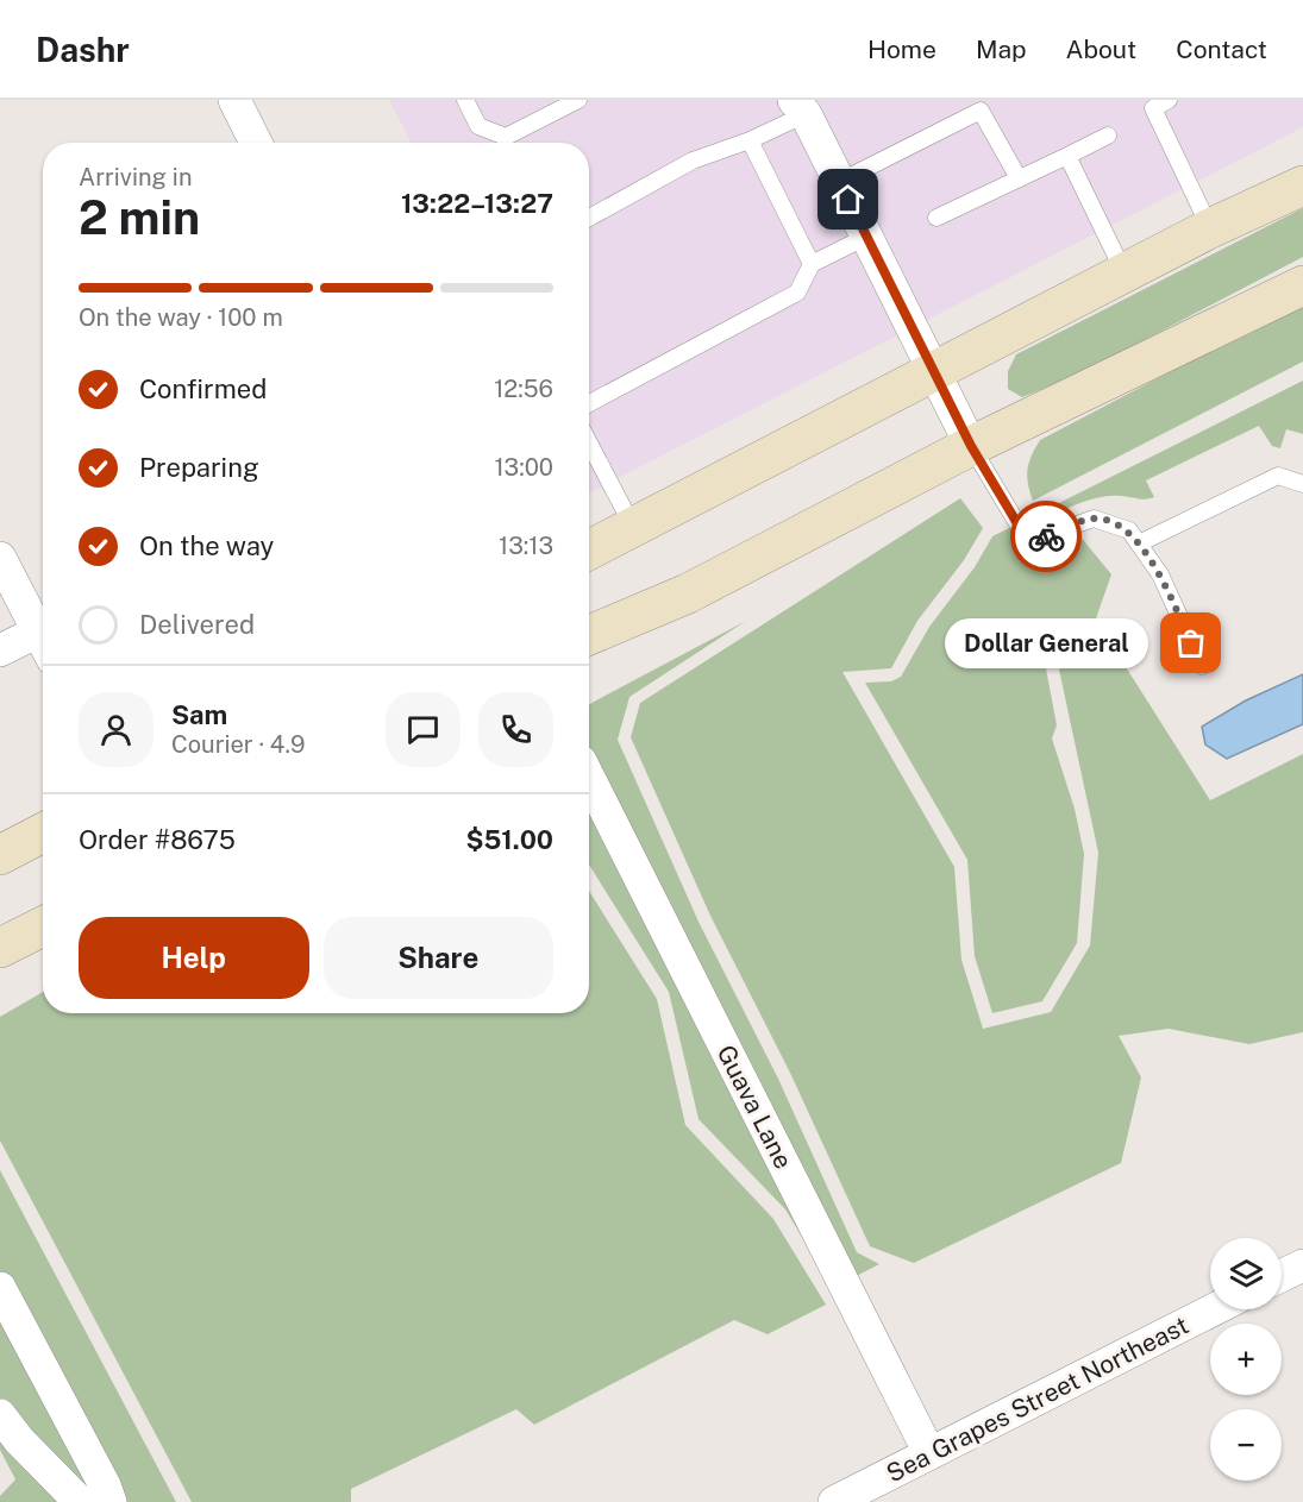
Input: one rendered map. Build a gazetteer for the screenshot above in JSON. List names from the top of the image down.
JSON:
{
  "streets": {
    "street": ["Guava Lane", "Sea Grapes Street Northeast"]
  },
  "crossings": [
    ["Guava Lane", "Sea Grapes Street Northeast"]
  ],
  "places": ["Dollar General"],
  "page": {
    "header": "Dashr",
    "nav": [
      "Home",
      "Map",
      "About",
      "Contact"
    ],
    "heading": ["2 min", "Arriving in", "13:22–13:27"],
    "panel": [
      "Sam",
      "Courier · 4.9",
      "Order #8675",
      "$51.00"
    ],
    "bar": "On the way · 100 m",
    "list": [
      ["Confirmed", "12:56"],
      ["Preparing", "13:00"],
      ["On the way", "13:13"],
      "Delivered"
    ],
    "bubble": "Dollar General",
    "buttons": ["Help", "Share"],
    "map_buttons": ["+", "−"]
  }
}
